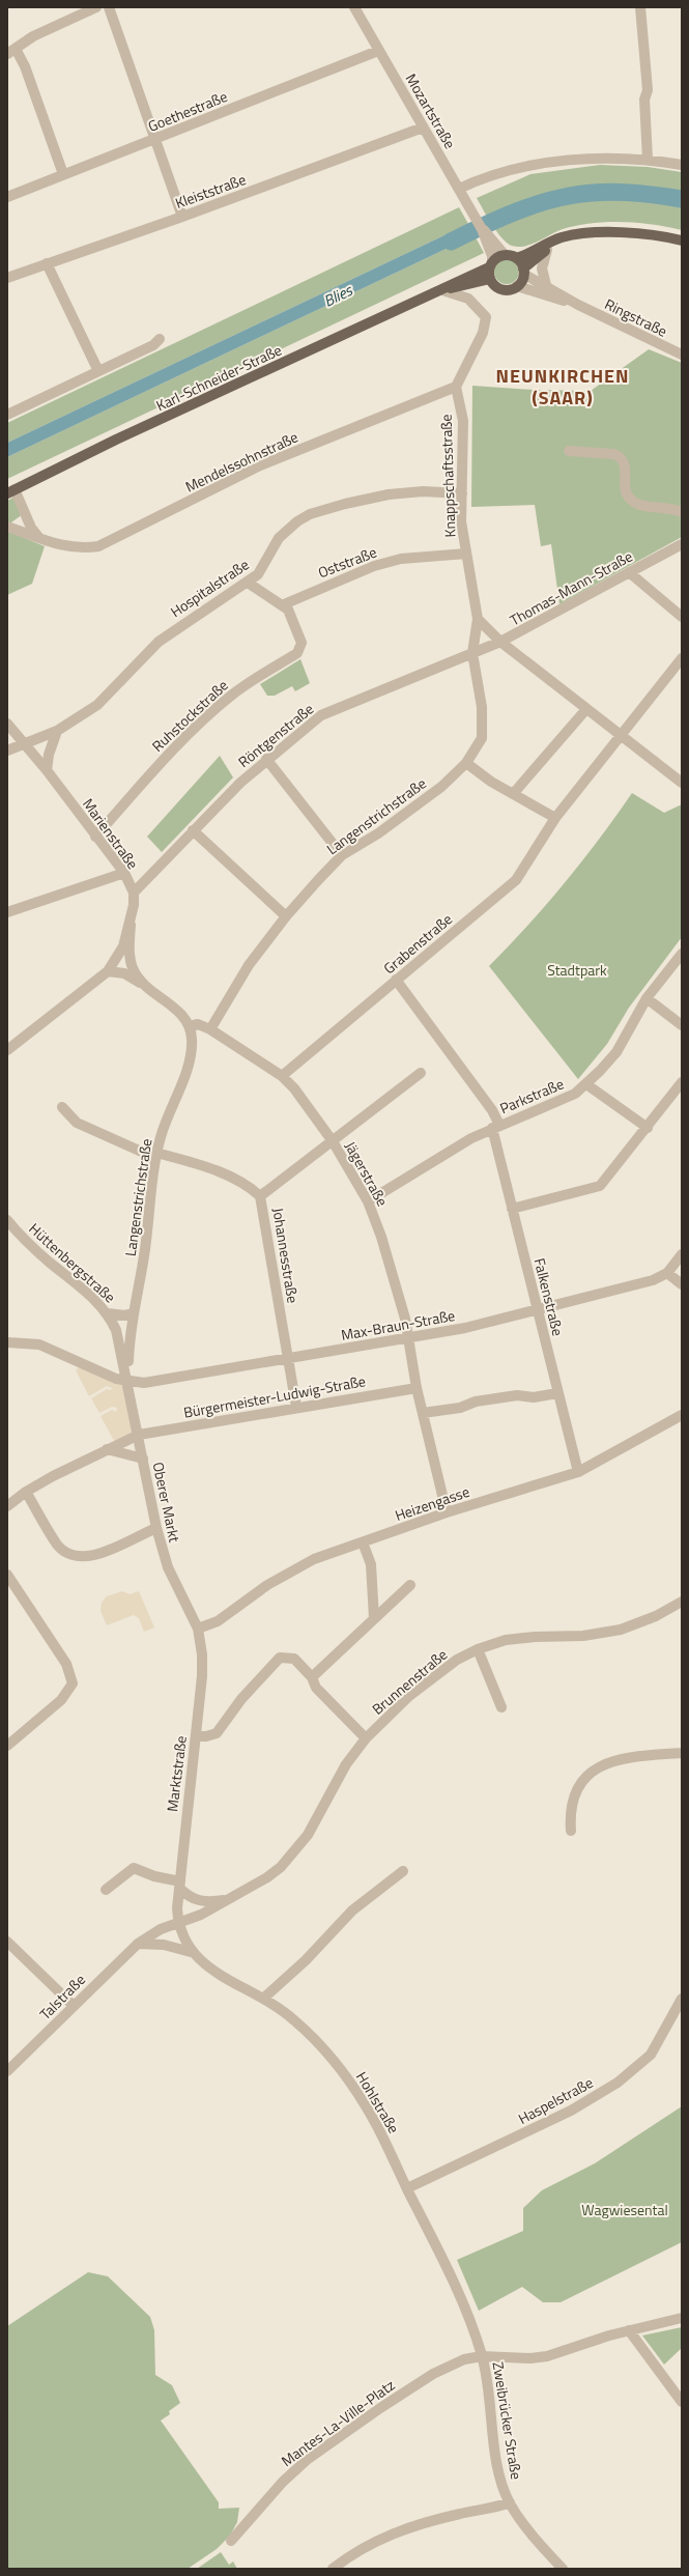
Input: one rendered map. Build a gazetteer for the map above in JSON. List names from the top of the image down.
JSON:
{
  "streets": {
    "main road": ["Karl-Schneider-Straße"],
    "street": [
      "Goethestraße",
      "Mozartstraße",
      "Kleiststraße",
      "Ringstraße",
      "Mendelssohnstraße",
      "Knappschaftsstraße",
      "Oststraße",
      "Hospitalstraße",
      "Thomas-Mann-Straße",
      "Ruhstockstraße",
      "Röntgenstraße",
      "Langenstrichstraße",
      "Marienstraße",
      "Grabenstraße",
      "Parkstraße",
      "Jägerstraße",
      "Johannesstraße",
      "Hüttenbergstraße",
      "Falkenstraße",
      "Max-Braun-Straße",
      "Bürgermeister-Ludwig-Straße",
      "Oberer Markt",
      "Heizengasse",
      "Brunnenstraße",
      "Marktstraße",
      "Talstraße",
      "Haspelstraße",
      "Hohlstraße",
      "Zweibrücker Straße",
      "Mantes-La-Ville-Platz"
    ]
  },
  "crossings": [
    ["Goethestraße", "Mozartstraße"],
    ["Mozartstraße", "Kleiststraße"],
    ["Mozartstraße", "Ringstraße"],
    ["Mozartstraße", "Karl-Schneider-Straße"],
    ["Ringstraße", "Karl-Schneider-Straße"],
    ["Mendelssohnstraße", "Knappschaftsstraße"],
    ["Knappschaftsstraße", "Oststraße"],
    ["Knappschaftsstraße", "Hospitalstraße"],
    ["Knappschaftsstraße", "Thomas-Mann-Straße"],
    ["Knappschaftsstraße", "Röntgenstraße"],
    ["Knappschaftsstraße", "Langenstrichstraße"],
    ["Oststraße", "Ruhstockstraße"],
    ["Hospitalstraße", "Marienstraße"],
    ["Thomas-Mann-Straße", "Röntgenstraße"],
    ["Thomas-Mann-Straße", "Langenstrichstraße"],
    ["Ruhstockstraße", "Marienstraße"],
    ["Röntgenstraße", "Langenstrichstraße"],
    ["Röntgenstraße", "Marienstraße"],
    ["Langenstrichstraße", "Jägerstraße"],
    ["Langenstrichstraße", "Johannesstraße"],
    ["Langenstrichstraße", "Hüttenbergstraße"],
    ["Langenstrichstraße", "Max-Braun-Straße"],
    ["Langenstrichstraße", "Oberer Markt"],
    ["Grabenstraße", "Jägerstraße"],
    ["Grabenstraße", "Falkenstraße"],
    ["Parkstraße", "Jägerstraße"],
    ["Parkstraße", "Falkenstraße"],
    ["Jägerstraße", "Max-Braun-Straße"],
    ["Jägerstraße", "Bürgermeister-Ludwig-Straße"],
    ["Jägerstraße", "Heizengasse"],
    ["Johannesstraße", "Max-Braun-Straße"],
    ["Johannesstraße", "Bürgermeister-Ludwig-Straße"],
    ["Hüttenbergstraße", "Max-Braun-Straße"],
    ["Hüttenbergstraße", "Oberer Markt"],
    ["Falkenstraße", "Max-Braun-Straße"],
    ["Falkenstraße", "Heizengasse"],
    ["Max-Braun-Straße", "Oberer Markt"],
    ["Bürgermeister-Ludwig-Straße", "Oberer Markt"],
    ["Oberer Markt", "Heizengasse"],
    ["Oberer Markt", "Marktstraße"],
    ["Heizengasse", "Marktstraße"],
    ["Brunnenstraße", "Marktstraße"],
    ["Brunnenstraße", "Talstraße"],
    ["Brunnenstraße", "Hohlstraße"],
    ["Marktstraße", "Talstraße"],
    ["Marktstraße", "Hohlstraße"],
    ["Talstraße", "Hohlstraße"],
    ["Haspelstraße", "Hohlstraße"],
    ["Hohlstraße", "Zweibrücker Straße"],
    ["Hohlstraße", "Mantes-La-Ville-Platz"],
    ["Zweibrücker Straße", "Mantes-La-Ville-Platz"]
  ],
  "districts": ["NEUNKIRCHEN (SAAR)"],
  "water": ["Blies"],
  "parks": ["Stadtpark", "Wagwiesental"]
}
